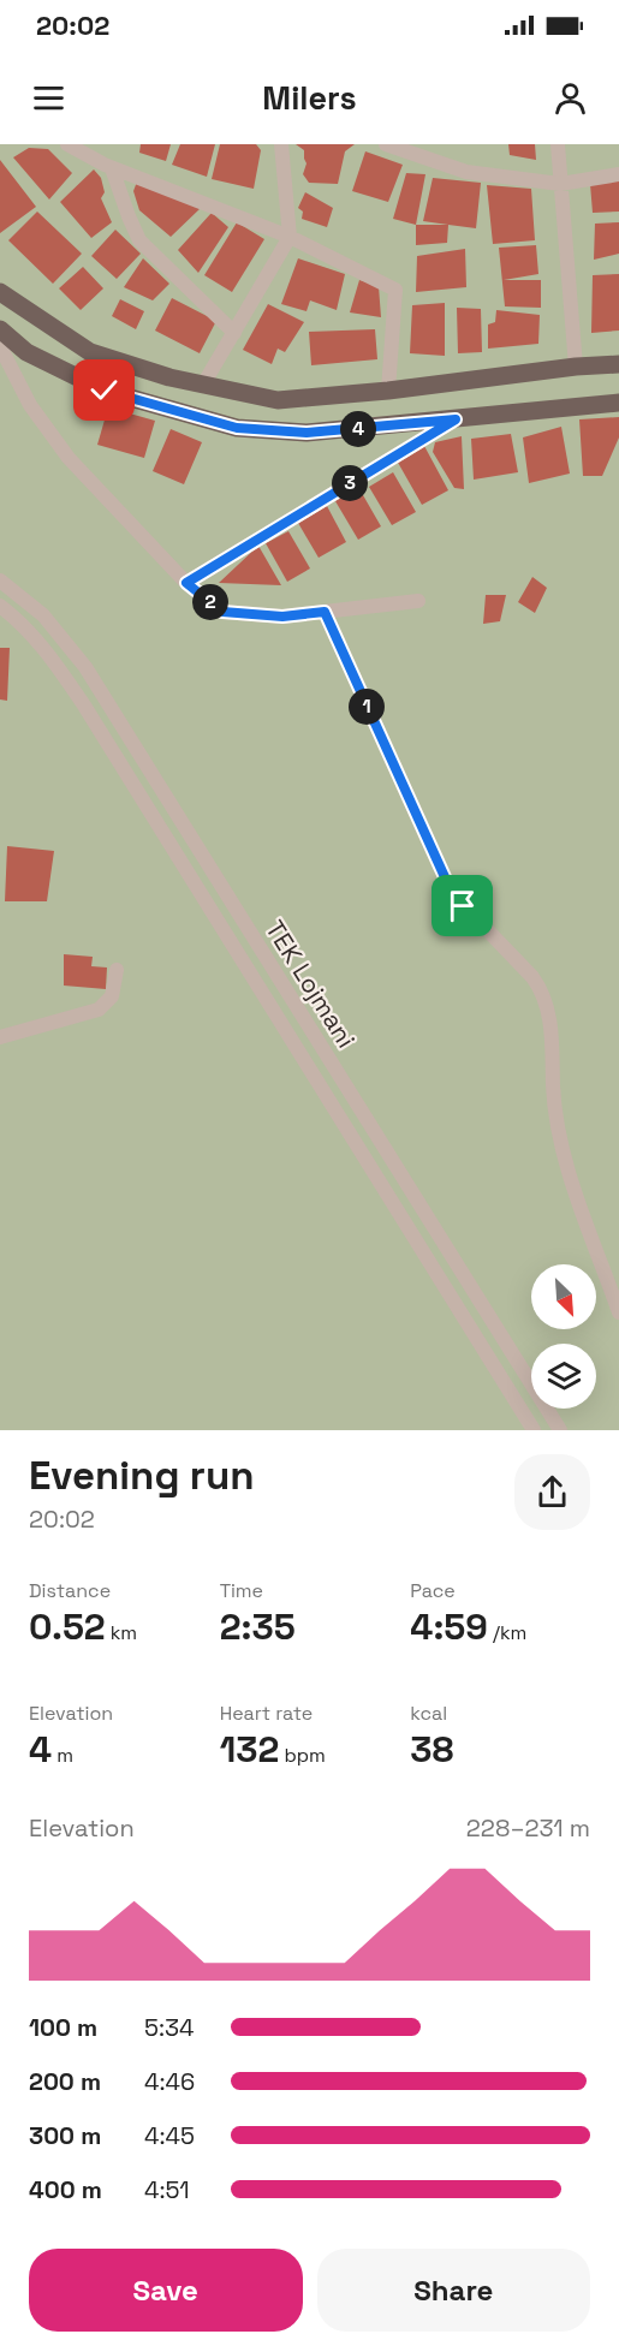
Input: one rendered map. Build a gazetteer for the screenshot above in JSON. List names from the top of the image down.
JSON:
{
  "streets": {
    "street": ["TEK Lojmani"]
  },
  "north": "bottom right",
  "page": {
    "status": "20:02",
    "header": "Milers",
    "pins": [
      "4",
      "3",
      "2",
      "1"
    ],
    "heading": ["Evening run", "20:02"],
    "stats": [
      ["Distance", "0.52 km"],
      ["Time", "2:35"],
      ["Pace", "4:59 /km"],
      ["Elevation", "4 m"],
      ["Heart rate", "132 bpm"],
      ["kcal", "38"]
    ],
    "chart": ["Elevation", "228–231 m"],
    "list": [
      {
        "name": "100 m",
        "note": "5:34"
      },
      {
        "name": "200 m",
        "note": "4:46"
      },
      {
        "name": "300 m",
        "note": "4:45"
      },
      {
        "name": "400 m",
        "note": "4:51"
      }
    ],
    "buttons": ["Save", "Share"]
  }
}
